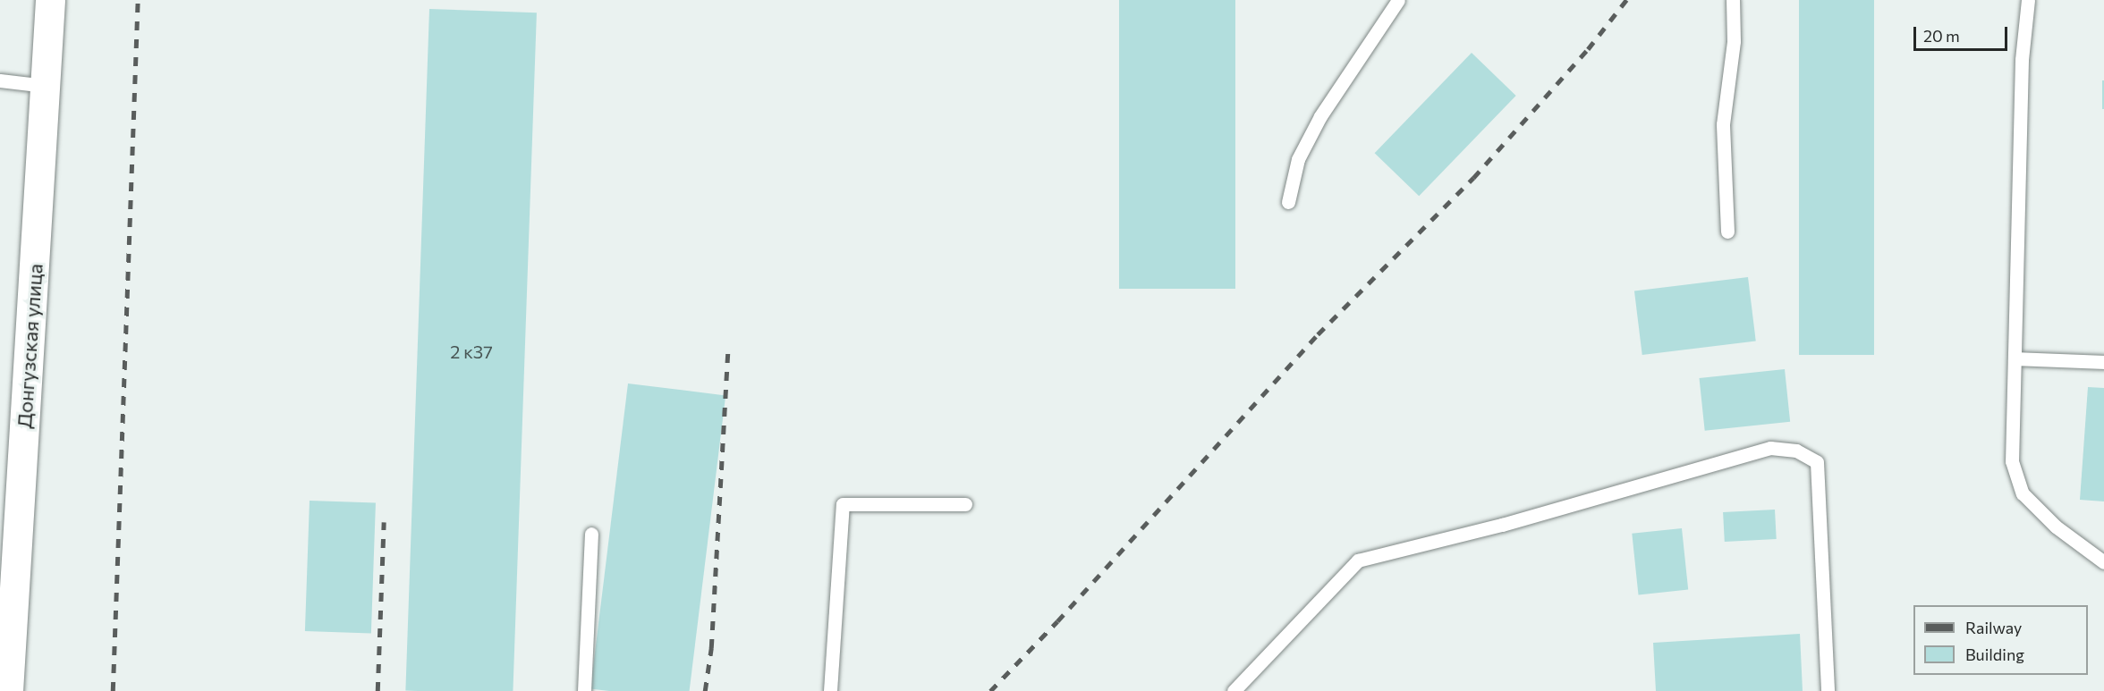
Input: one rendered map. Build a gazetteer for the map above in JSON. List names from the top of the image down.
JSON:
{
  "streets": {
    "highway": ["Донгузская улица"]
  },
  "house_numbers": ["2 к37"],
  "legend": ["Railway", "Building"],
  "scale_bar": "20 m"
}
